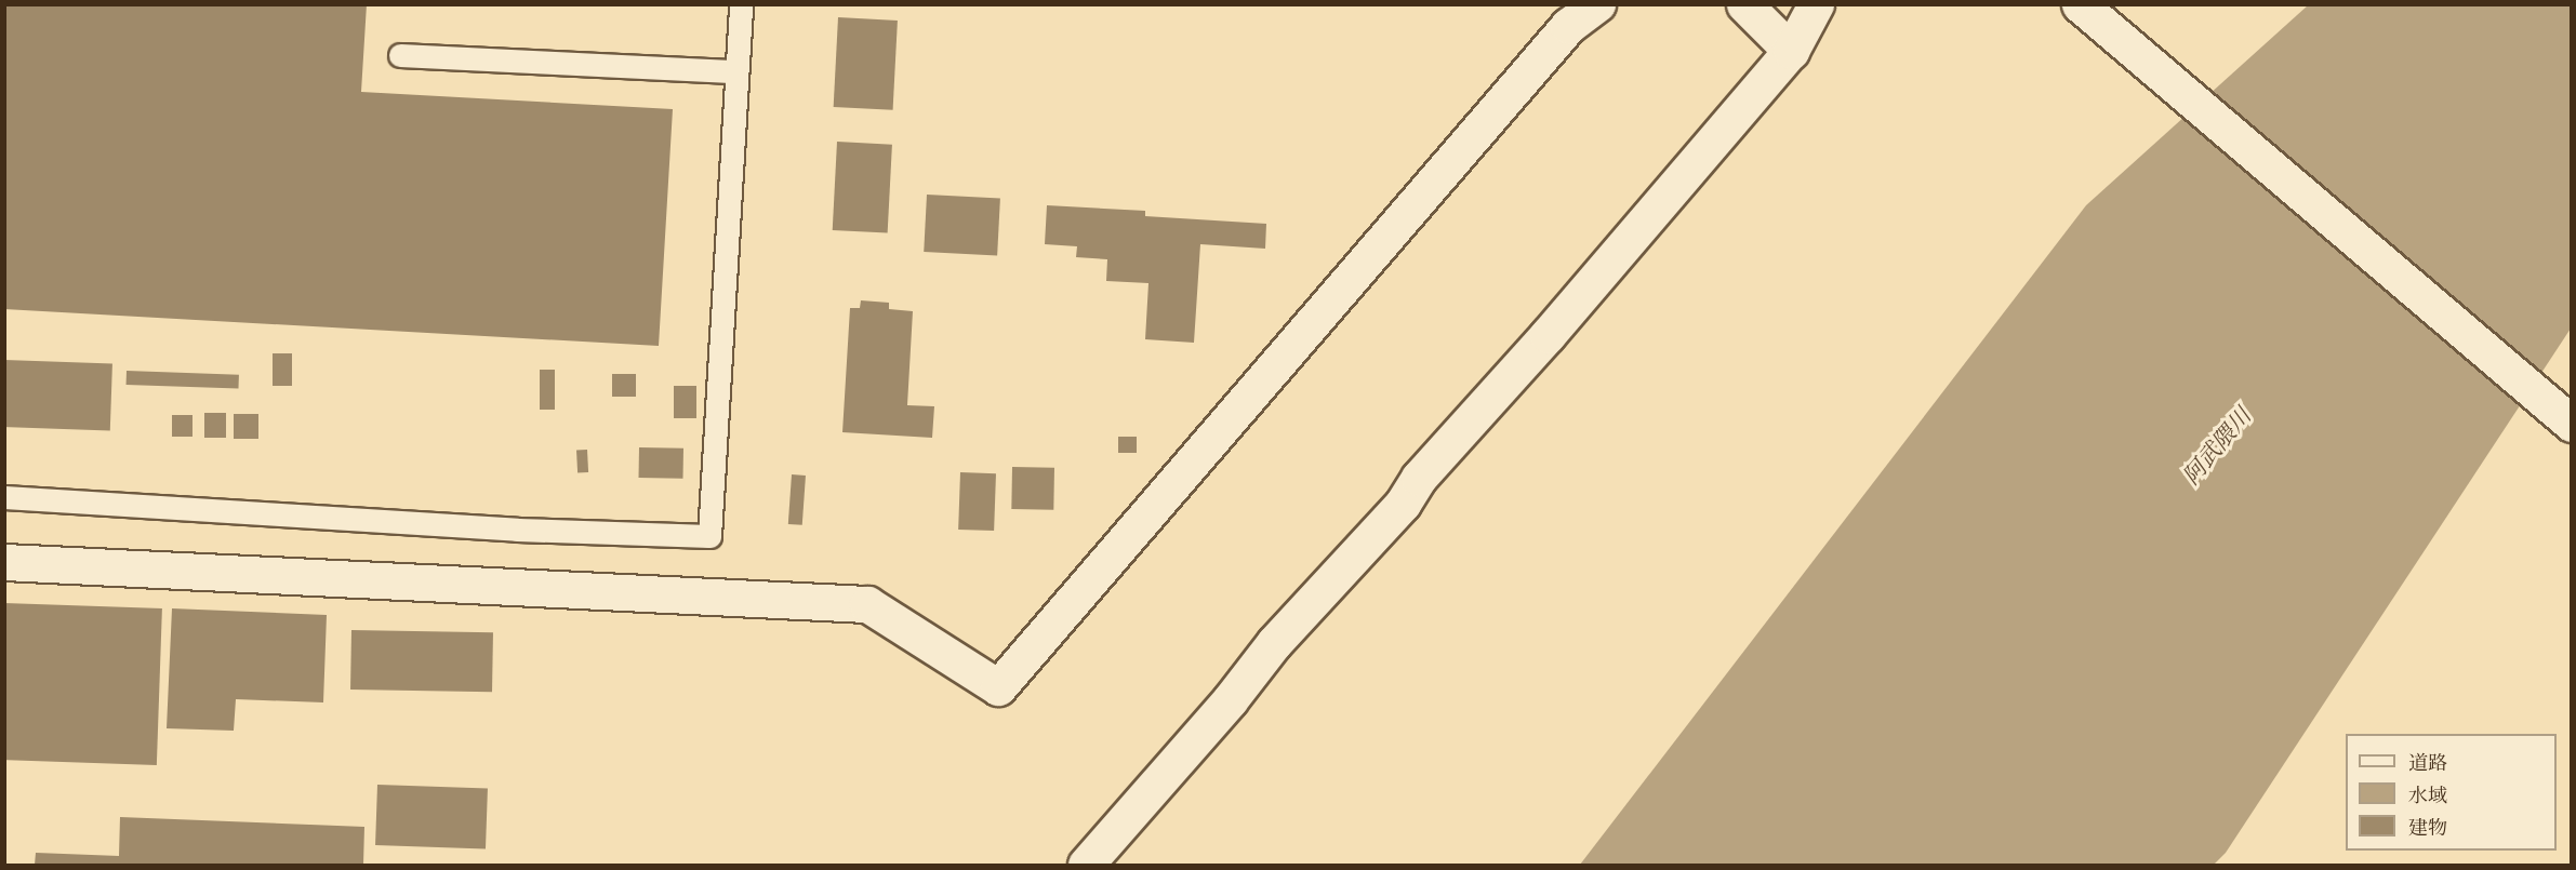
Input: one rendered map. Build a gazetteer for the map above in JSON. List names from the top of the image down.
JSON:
{
  "water": ["阿武隈川"],
  "legend": ["道路", "水域", "建物"]
}
